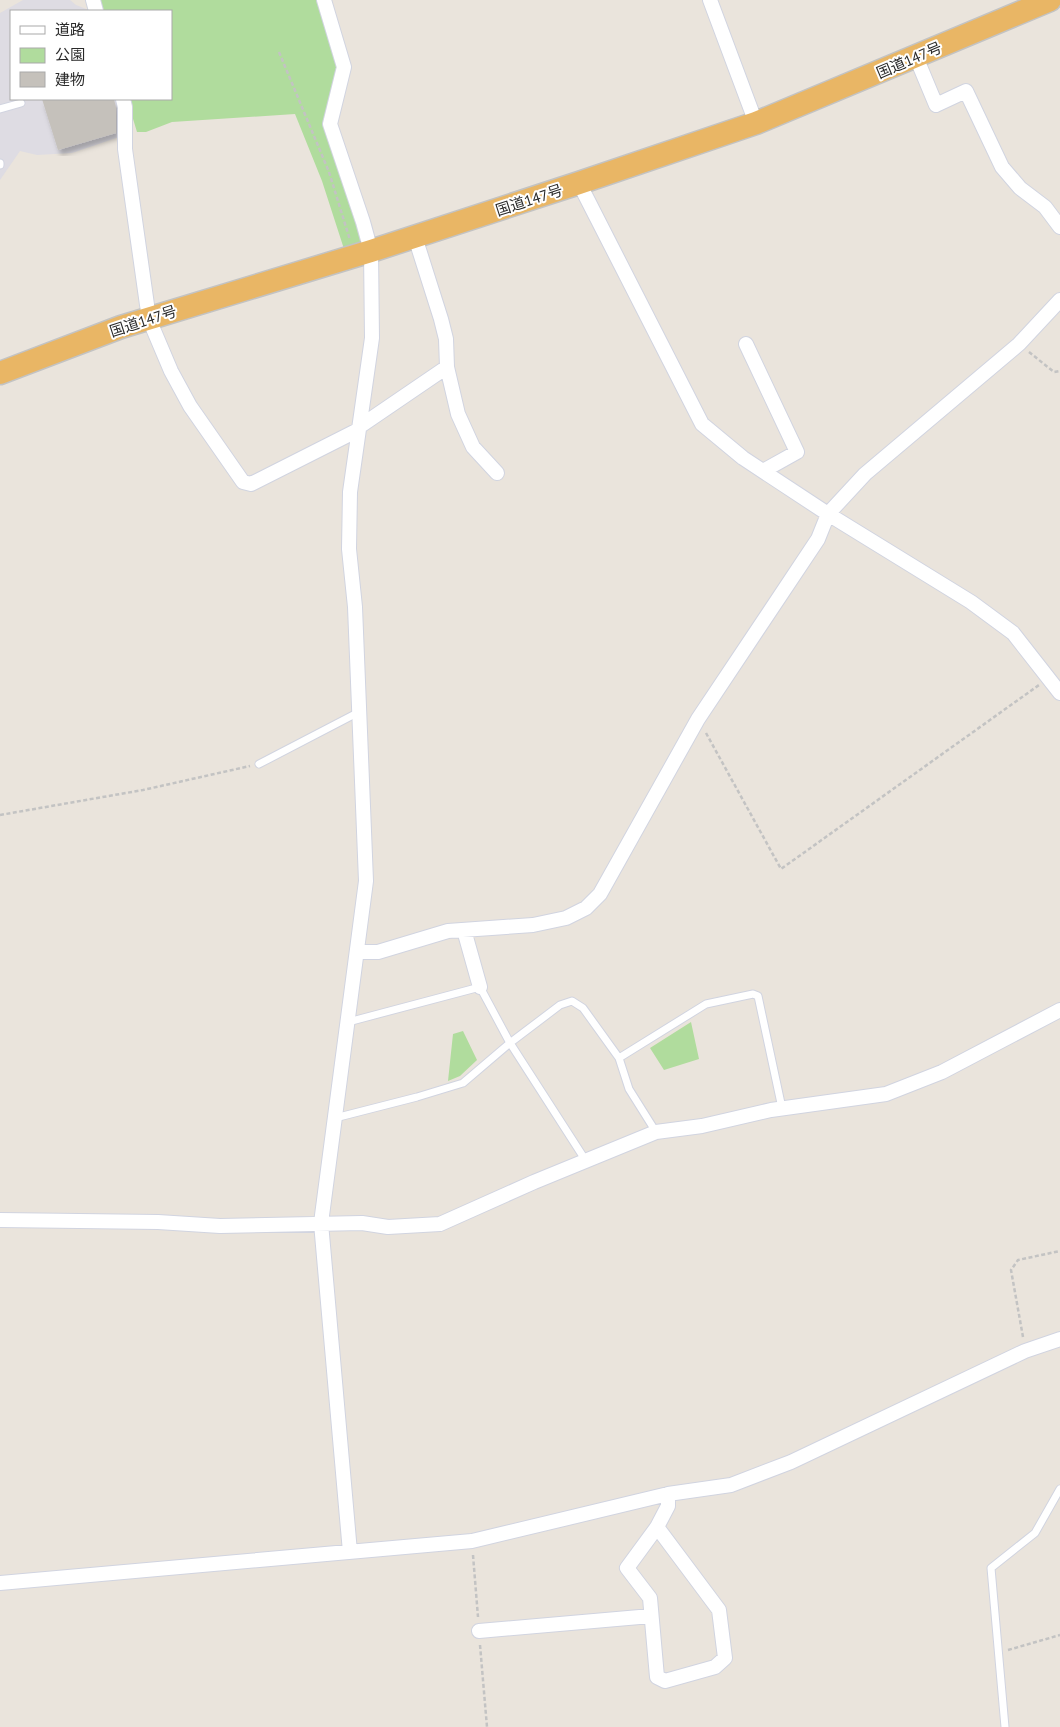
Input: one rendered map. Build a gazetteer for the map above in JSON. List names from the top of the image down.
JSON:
{
  "streets": {
    "highway": ["国道147号"]
  },
  "legend": ["道路", "公園", "建物"]
}
